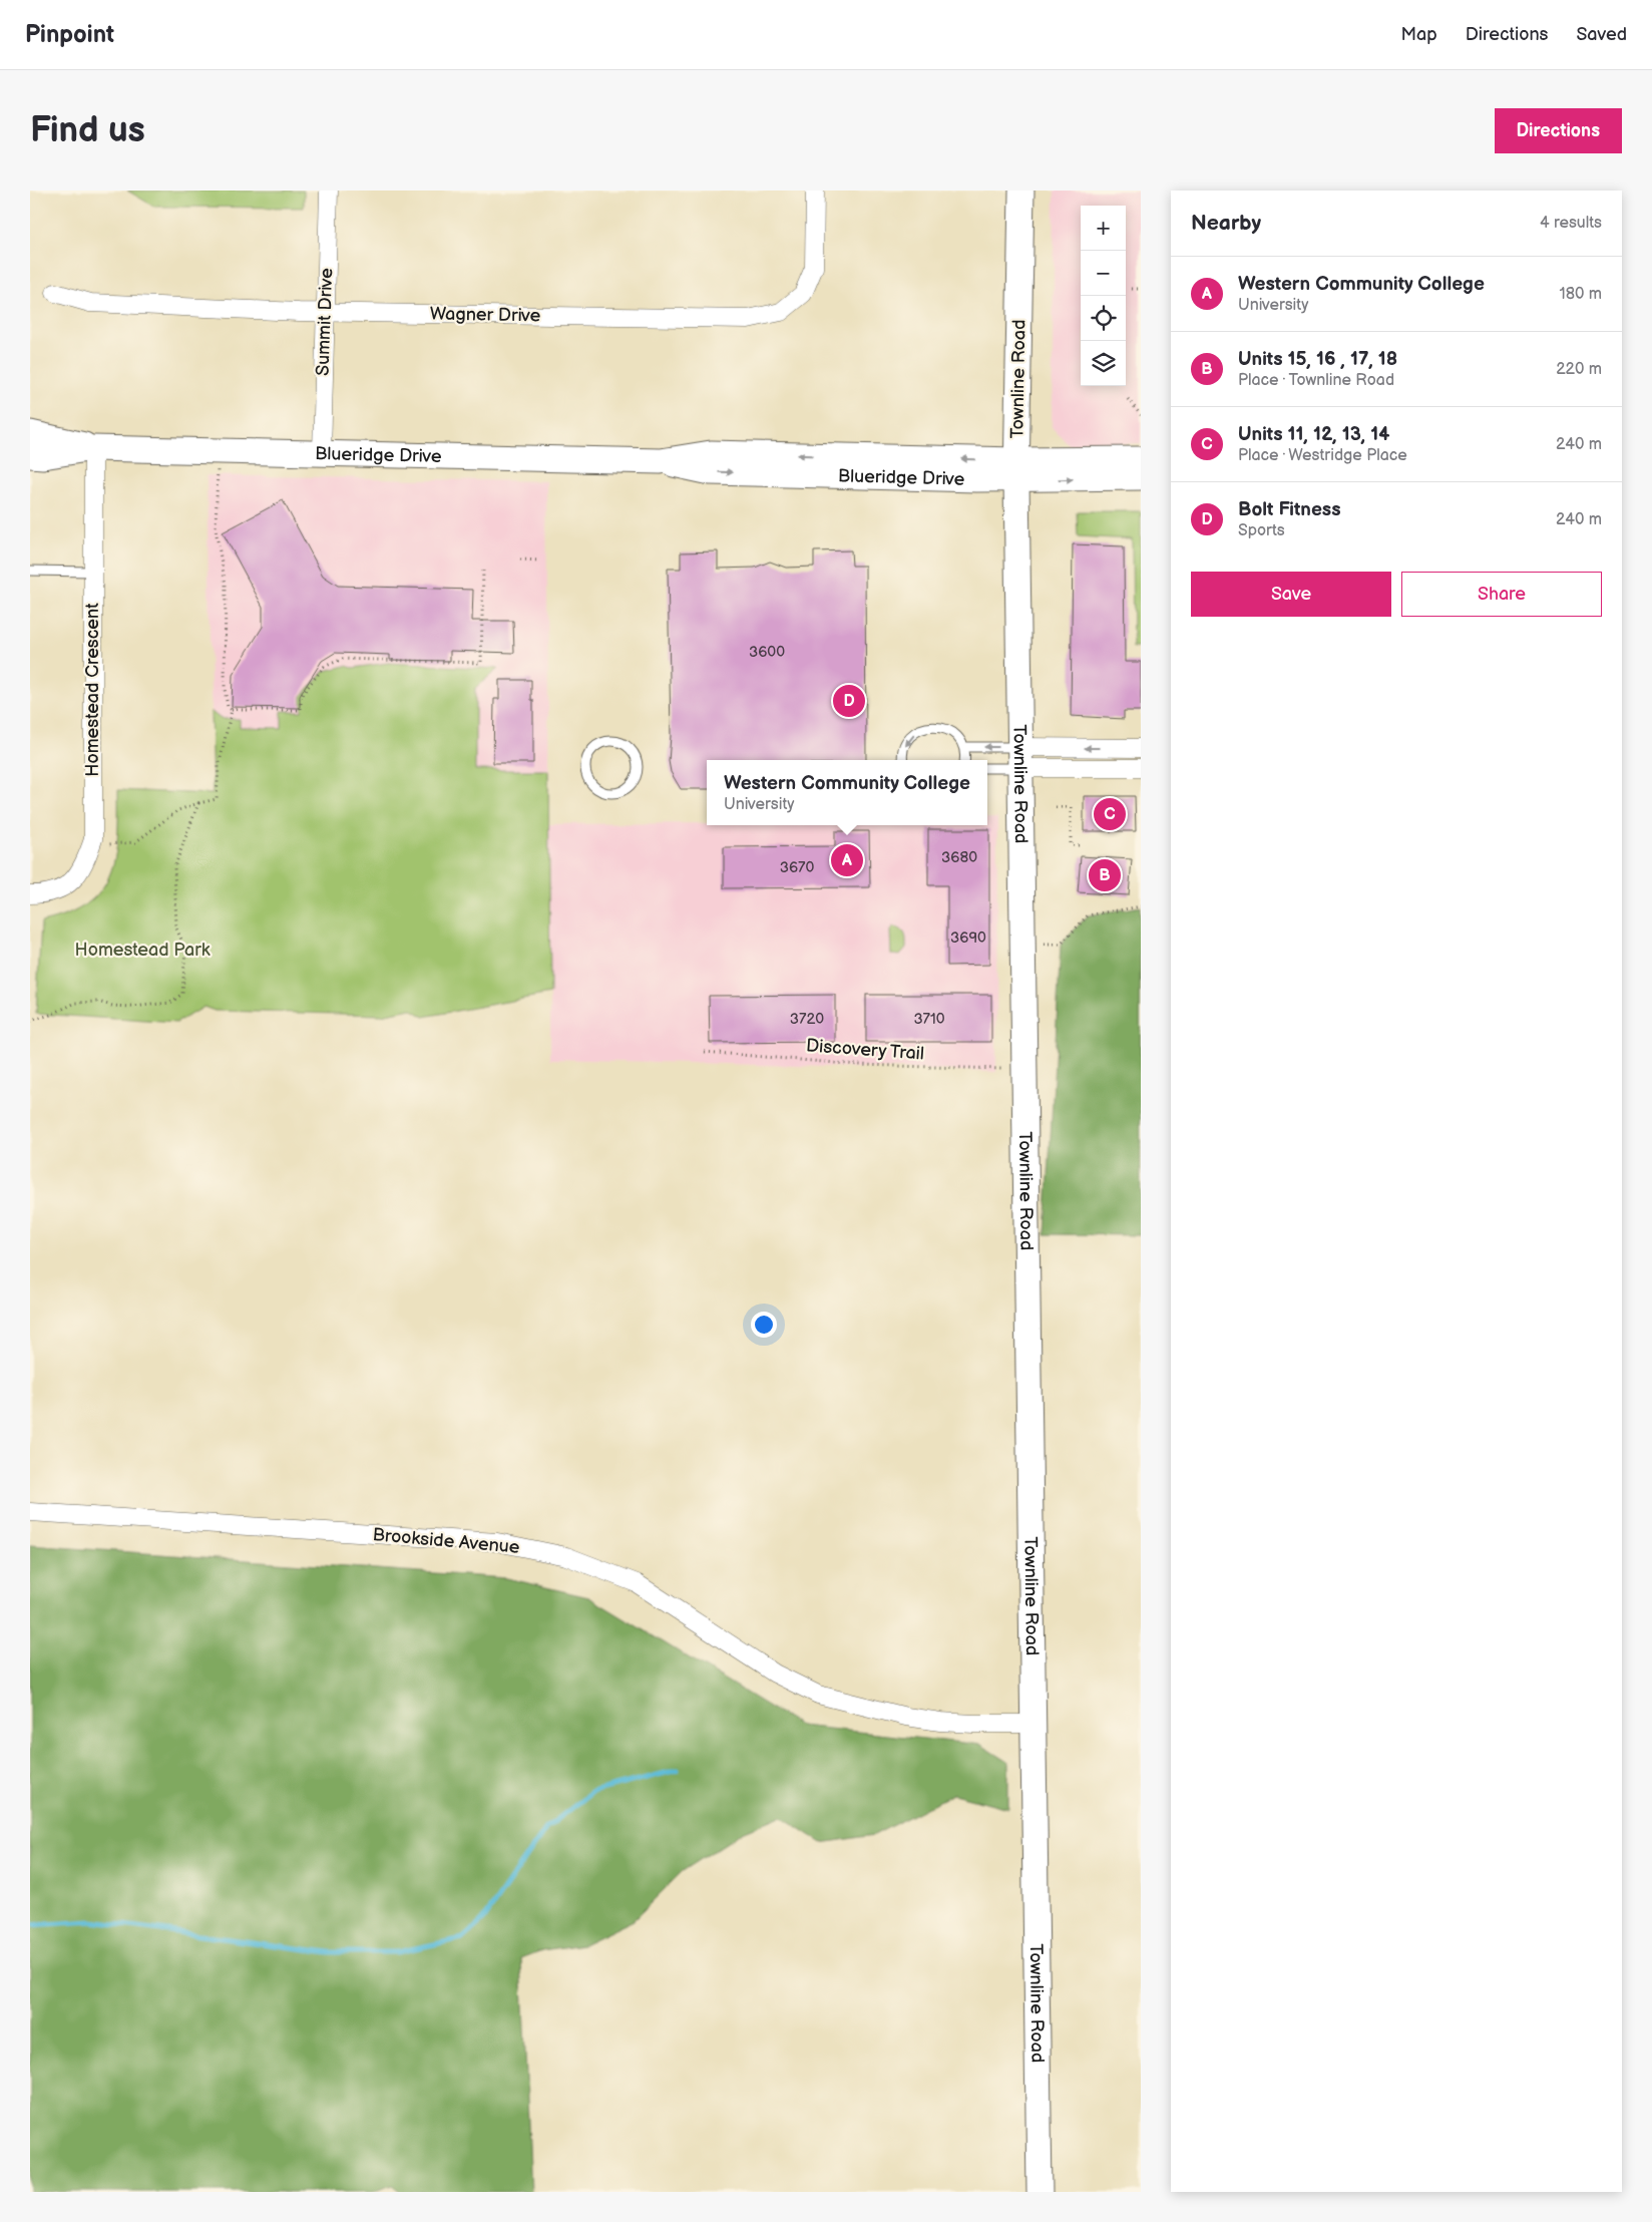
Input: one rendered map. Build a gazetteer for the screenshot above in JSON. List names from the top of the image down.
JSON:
{
  "streets": {
    "street": [
      "Wagner Drive",
      "Summit Drive",
      "Townline Road",
      "Blueridge Drive",
      "Homestead Crescent",
      "Brookside Avenue"
    ],
    "path": ["Discovery Trail"]
  },
  "crossings": [
    ["Wagner Drive", "Summit Drive"],
    ["Summit Drive", "Blueridge Drive"],
    ["Townline Road", "Blueridge Drive"],
    ["Townline Road", "Discovery Trail"],
    ["Townline Road", "Brookside Avenue"],
    ["Blueridge Drive", "Homestead Crescent"]
  ],
  "parks": ["Homestead Park"],
  "house_numbers": [
    "3600",
    "3680",
    "3670",
    "3690",
    "3720",
    "3710"
  ],
  "page": {
    "header": "Pinpoint",
    "nav": ["Map", "Directions", "Saved"],
    "buttons": [
      "Directions",
      ["Save", "Share"]
    ],
    "title": "Find us",
    "heading": ["Nearby", "4 results"],
    "map_buttons": ["+", "−"],
    "list": [
      {
        "mark": "A",
        "name": "Western Community College",
        "note": "University",
        "value": "180 m"
      },
      {
        "mark": "B",
        "name": "Units 15, 16 , 17, 18",
        "note": "Place · Townline Road",
        "value": "220 m"
      },
      {
        "mark": "C",
        "name": "Units 11, 12, 13, 14",
        "note": "Place · Westridge Place",
        "value": "240 m"
      },
      {
        "mark": "D",
        "name": "Bolt Fitness",
        "note": "Sports",
        "value": "240 m"
      }
    ],
    "pins": [
      "D",
      "C",
      "A",
      "B"
    ],
    "popup": ["Western Community College", "University"]
  }
}
